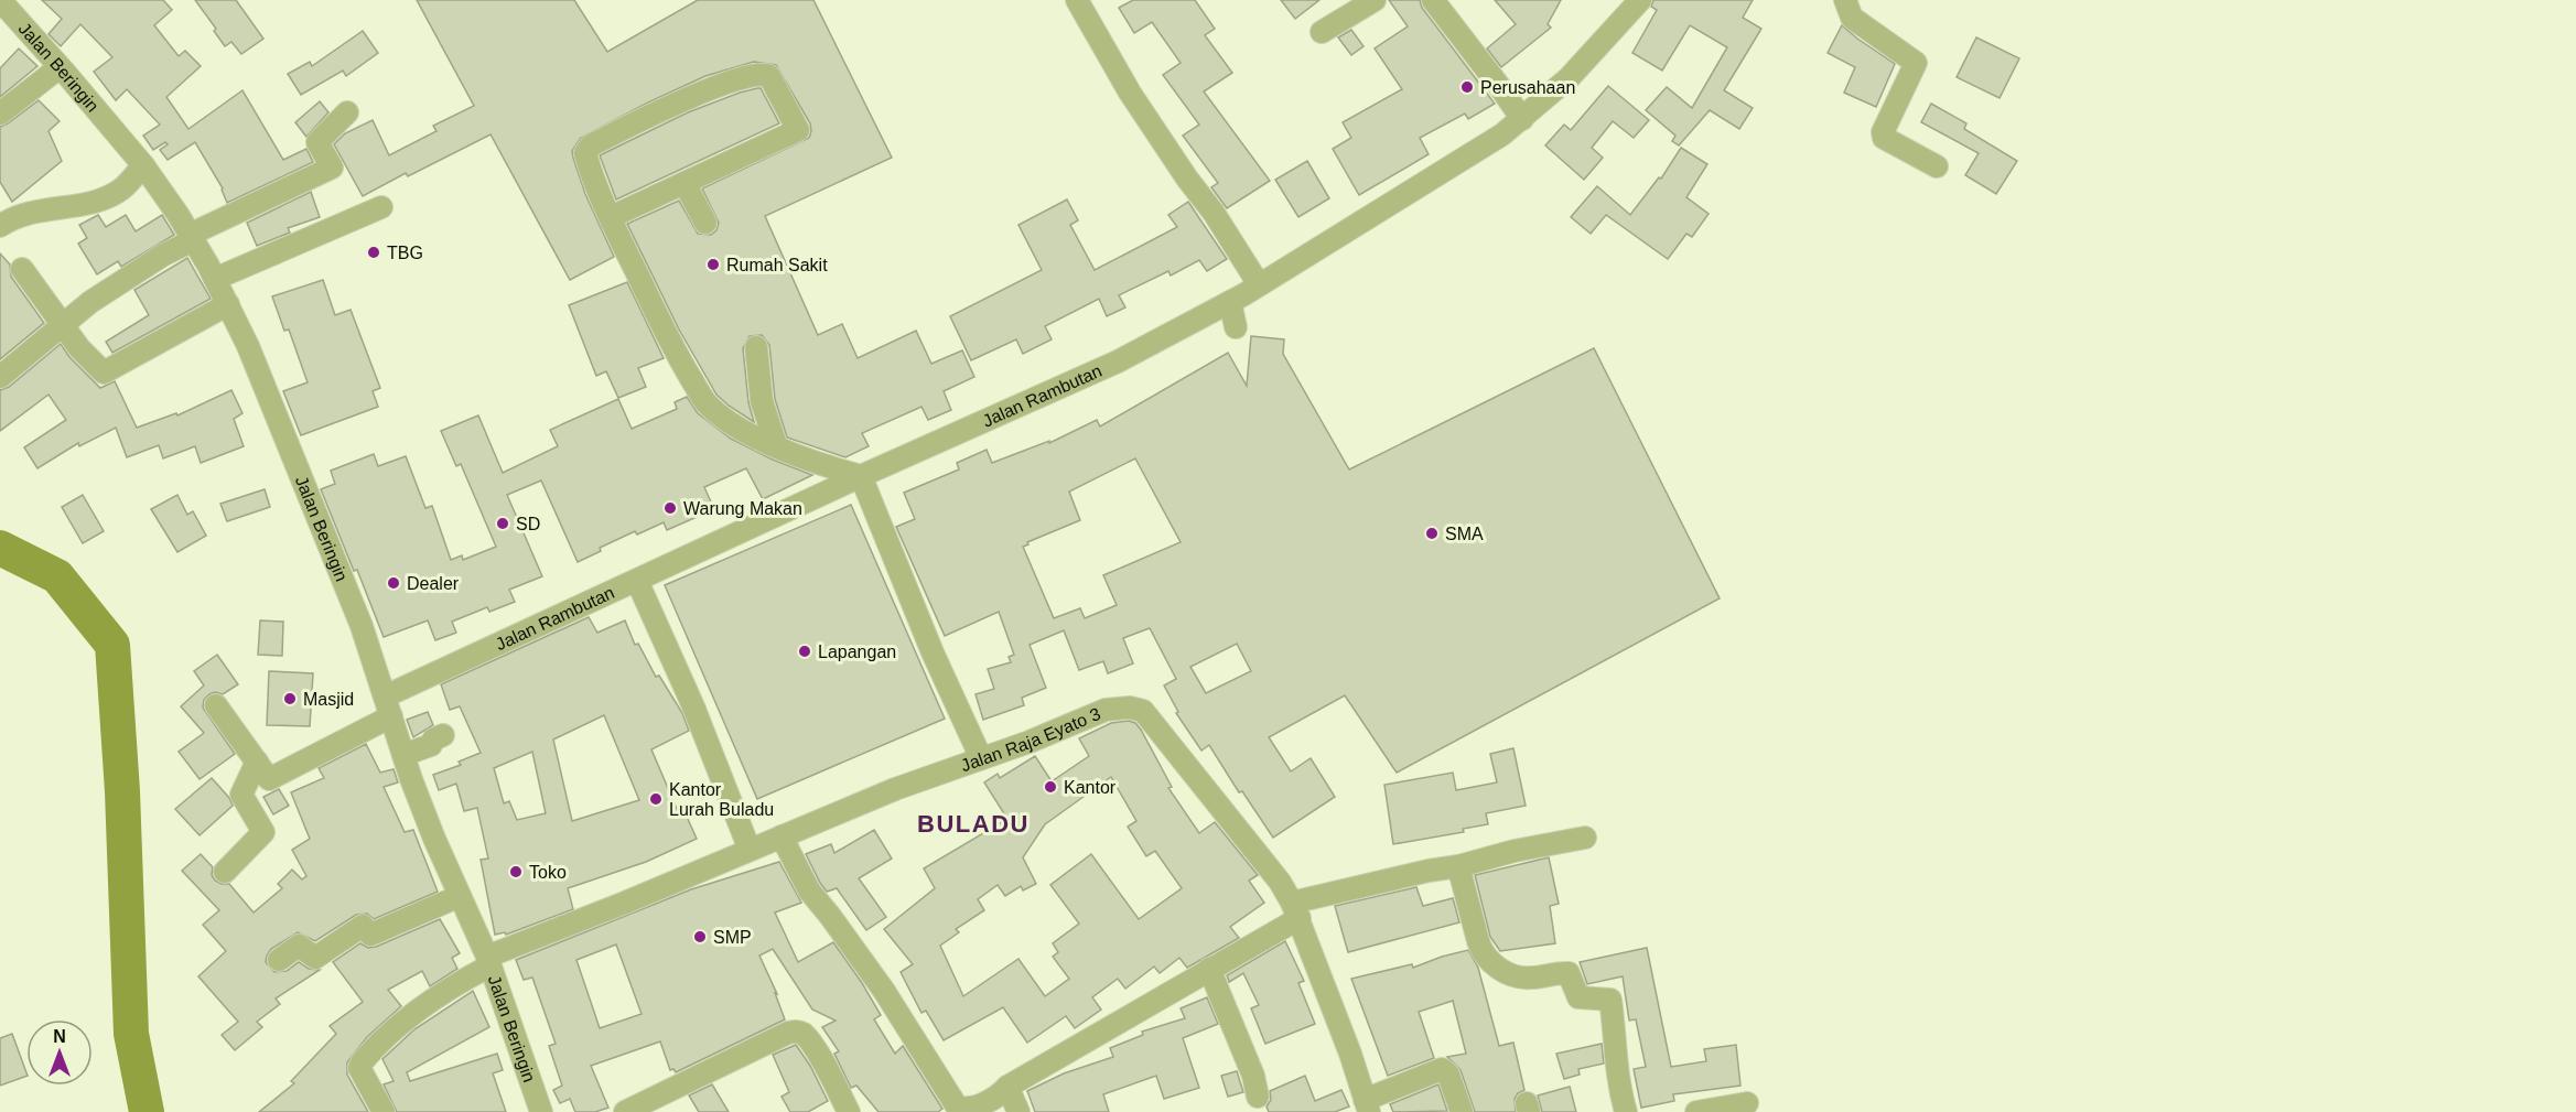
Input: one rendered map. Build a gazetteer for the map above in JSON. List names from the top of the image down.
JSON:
{
  "streets": {
    "street": ["Jalan Beringin", "Jalan Rambutan", "Jalan Raja Eyato 3"]
  },
  "crossings": [
    ["Jalan Beringin", "Jalan Rambutan"],
    ["Jalan Beringin", "Jalan Raja Eyato 3"]
  ],
  "districts": ["BULADU"],
  "places": [
    "Perusahaan",
    "TBG",
    "Rumah Sakit",
    "Warung Makan",
    "SD",
    "SMA",
    "Dealer",
    "Lapangan",
    "Masjid",
    "Kantor",
    "Kantor Lurah Buladu",
    "Toko",
    "SMP"
  ],
  "north": "top"
}
